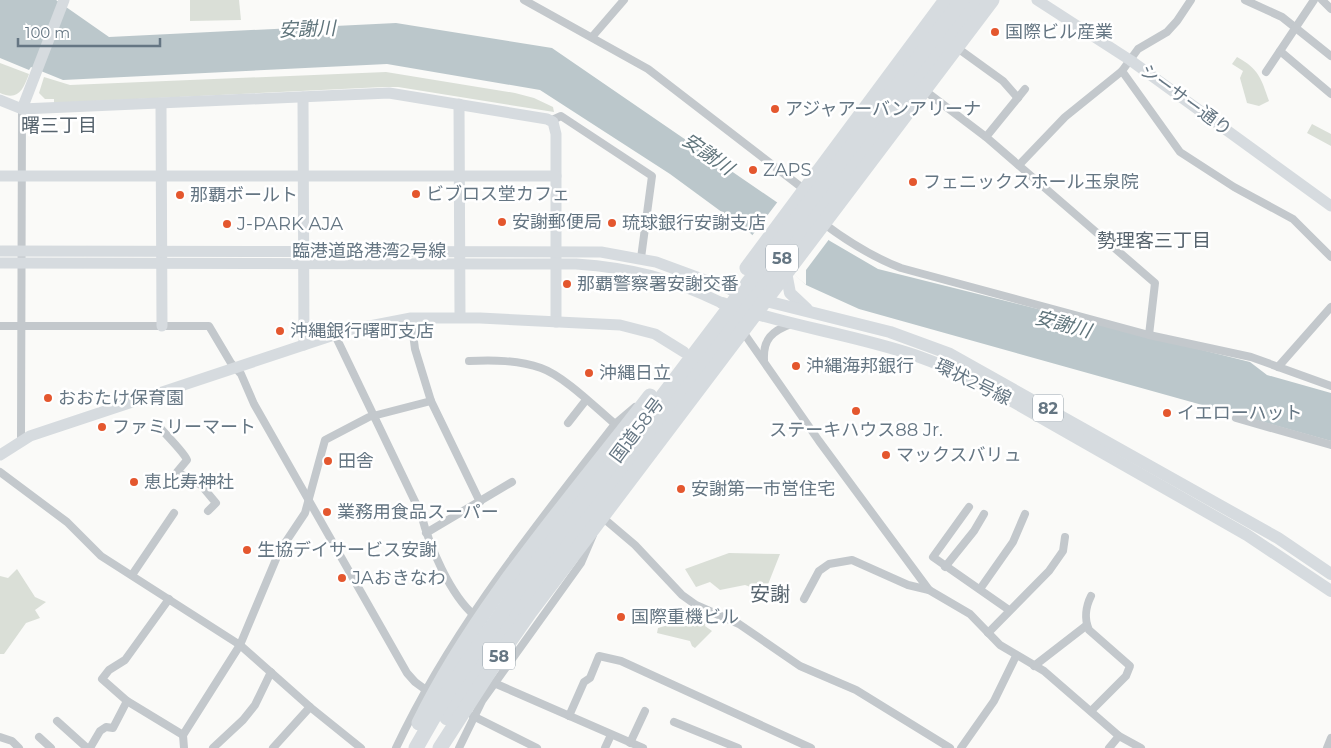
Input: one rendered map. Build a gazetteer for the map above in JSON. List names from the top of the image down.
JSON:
{
  "streets": {
    "highway": ["58", "国道58号"],
    "main road": ["環状2号線", "82"],
    "street": ["シーサー通り", "臨港道路港湾2号線"]
  },
  "crossings": [
    ["臨港道路港湾2号線", "58"],
    ["臨港道路港湾2号線", "環状2号線"],
    ["58", "環状2号線"],
    ["58", "国道58号"]
  ],
  "districts": ["曙三丁目", "勢理客三丁目", "安謝"],
  "water": ["安謝川"],
  "places": [
    "国際ビル産業",
    "アジャアーバンアリーナ",
    "ZAPS",
    "フェニックスホール玉泉院",
    "ビブロス堂カフェ",
    "那覇ボールト",
    "安謝郵便局",
    "琉球銀行安謝支店",
    "J-PARK AJA",
    "那覇警察署安謝交番",
    "沖縄銀行曙町支店",
    "沖縄海邦銀行",
    "沖縄日立",
    "おおたけ保育園",
    "ステーキハウス88 Jr.",
    "イエローハット",
    "ファミリーマート",
    "マックスバリュ",
    "田舎",
    "恵比寿神社",
    "安謝第一市営住宅",
    "業務用食品スーパー",
    "生協デイサービス安謝",
    "JAおきなわ",
    "国際重機ビル"
  ],
  "scale_bar": "100 m"
}
